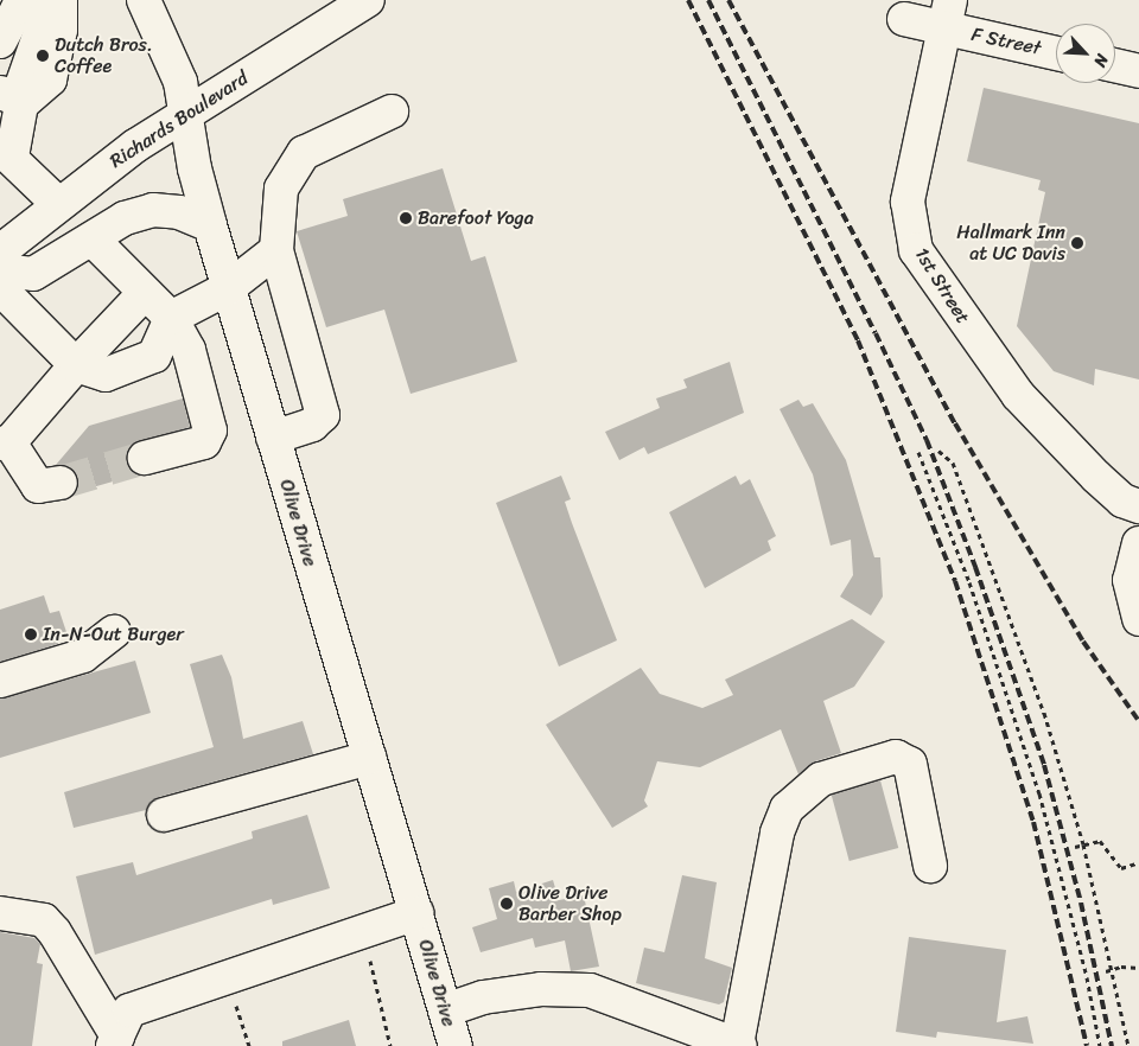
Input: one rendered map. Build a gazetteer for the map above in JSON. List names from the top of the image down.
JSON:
{
  "streets": {
    "street": [
      "F Street",
      "Richards Boulevard",
      "1st Street",
      "Olive Drive"
    ]
  },
  "crossings": [
    ["F Street", "1st Street"],
    ["Richards Boulevard", "Olive Drive"]
  ],
  "places": [
    "Dutch Bros. Coffee",
    "Barefoot Yoga",
    "Hallmark Inn at UC Davis",
    "In-N-Out Burger",
    "Olive Drive Barber Shop"
  ],
  "north": "bottom right"
}
